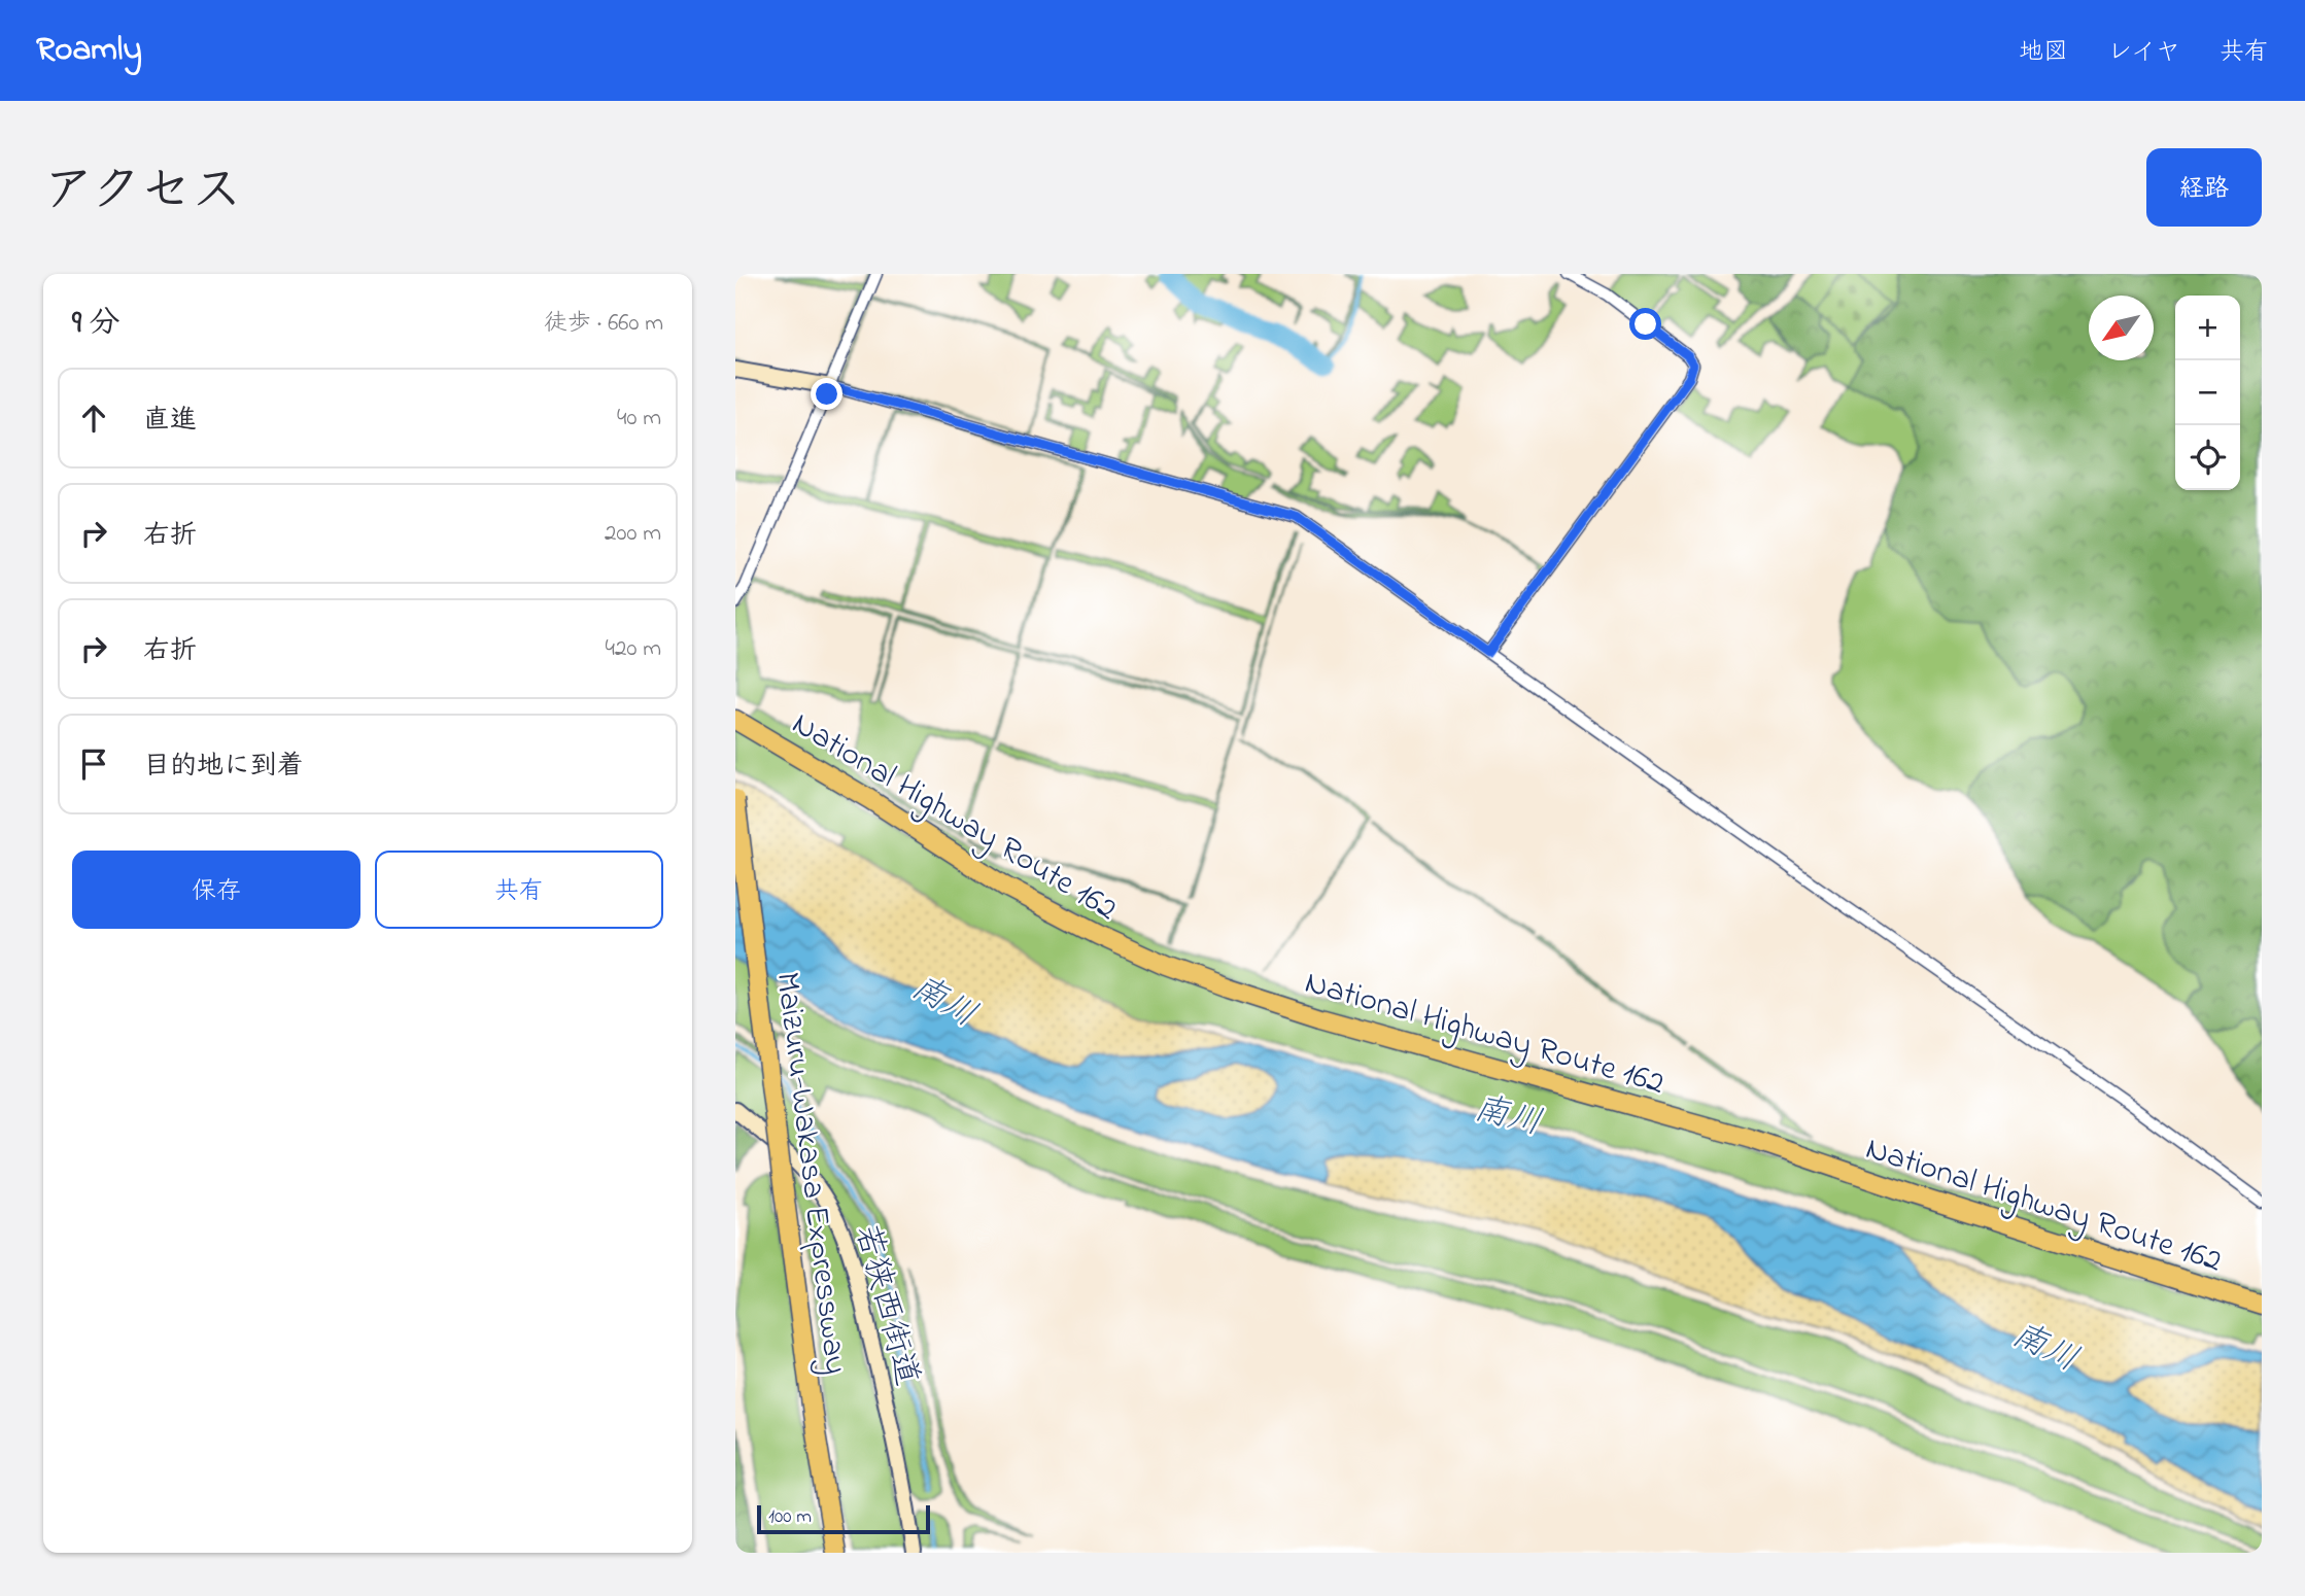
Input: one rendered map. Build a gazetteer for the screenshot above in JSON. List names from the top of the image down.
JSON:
{
  "streets": {
    "highway": ["National Highway Route 162", "Maizuru-Wakasa Expressway"],
    "street": ["若狭西街道"]
  },
  "water": ["南川"],
  "scale_bar": "100 m",
  "north": "bottom left",
  "page": {
    "header": "Roamly",
    "nav": ["地図", "レイヤ", "共有"],
    "title": "アクセス",
    "buttons": [
      "経路",
      ["保存", "共有"]
    ],
    "heading": ["9 分", "徒歩 · 660 m"],
    "map_buttons": ["+", "−"],
    "list": [
      ["直進", "40 m"],
      ["右折", "200 m"],
      ["右折", "420 m"],
      "目的地に到着"
    ],
    "scale": "100 m"
  }
}
